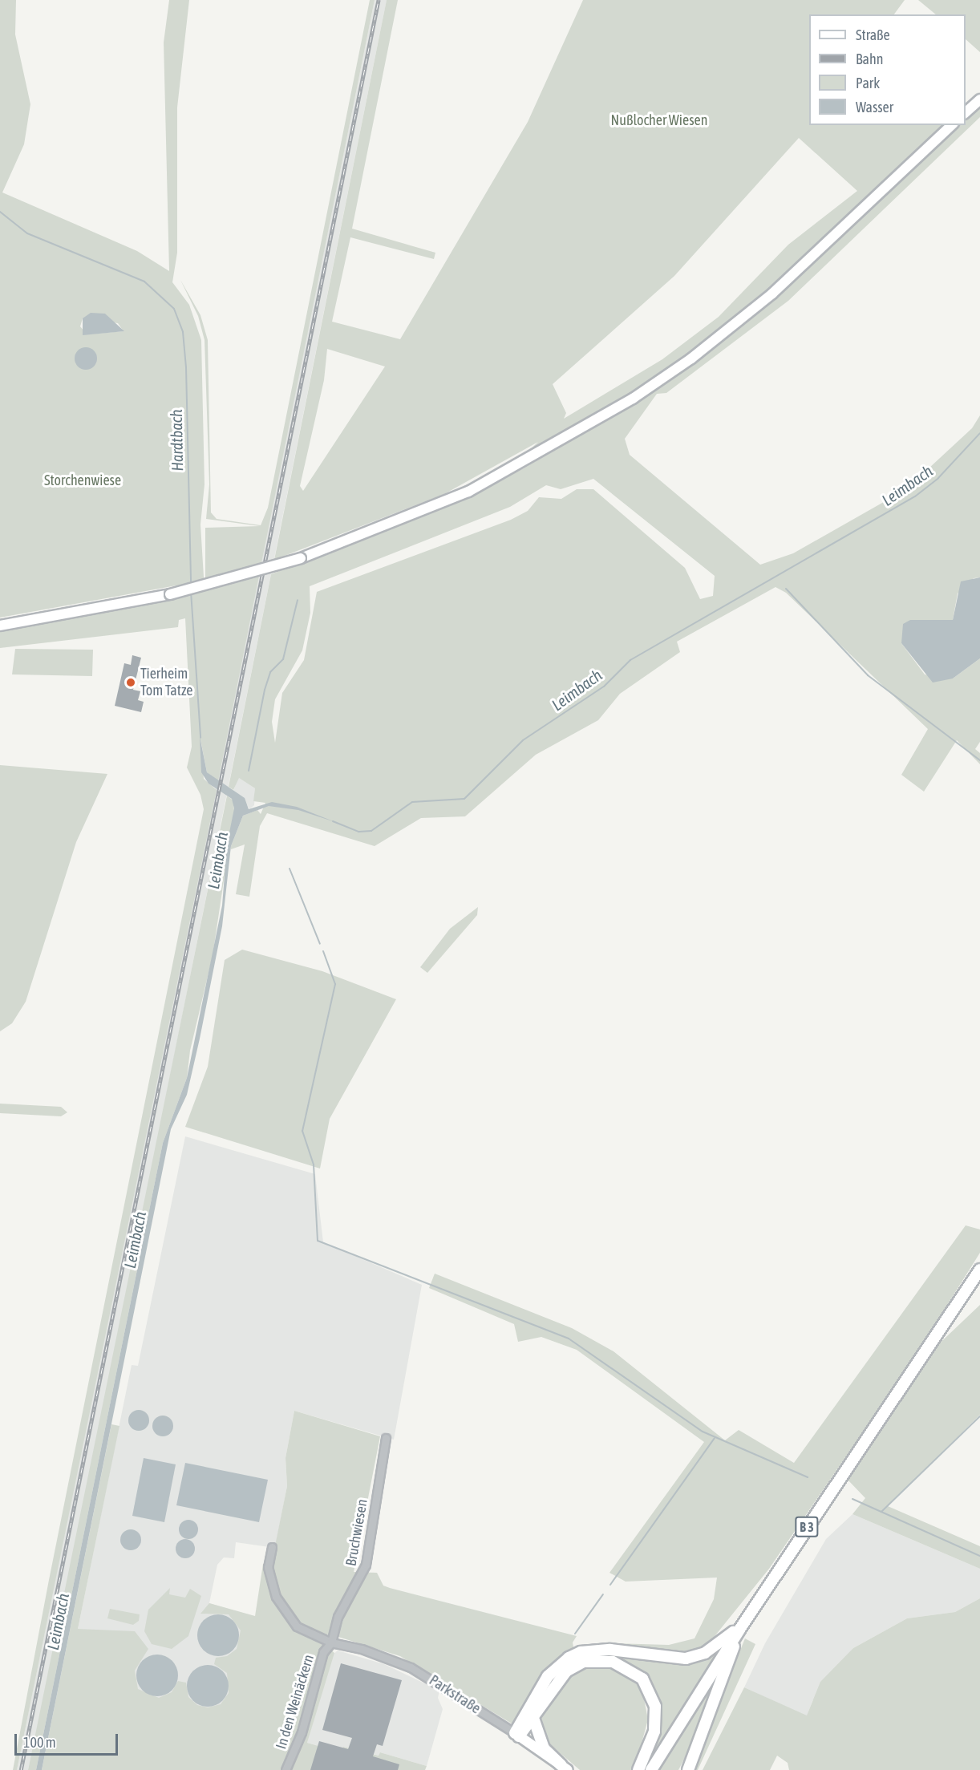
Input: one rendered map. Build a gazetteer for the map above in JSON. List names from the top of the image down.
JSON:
{
  "streets": {
    "main road": ["B 3"],
    "street": ["Bruchwiesen", "Parkstraße", "In den Weinäckern"]
  },
  "crossings": [
    ["Bruchwiesen", "Parkstraße"],
    ["Bruchwiesen", "In den Weinäckern"],
    ["Parkstraße", "In den Weinäckern"]
  ],
  "water": ["Hardtbach", "Leimbach"],
  "parks": ["Nußlocher Wiesen", "Storchenwiese"],
  "places": ["Tierheim Tom Tatze"],
  "legend": [
    "Straße",
    "Bahn",
    "Park",
    "Wasser"
  ],
  "scale_bar": "100 m"
}
